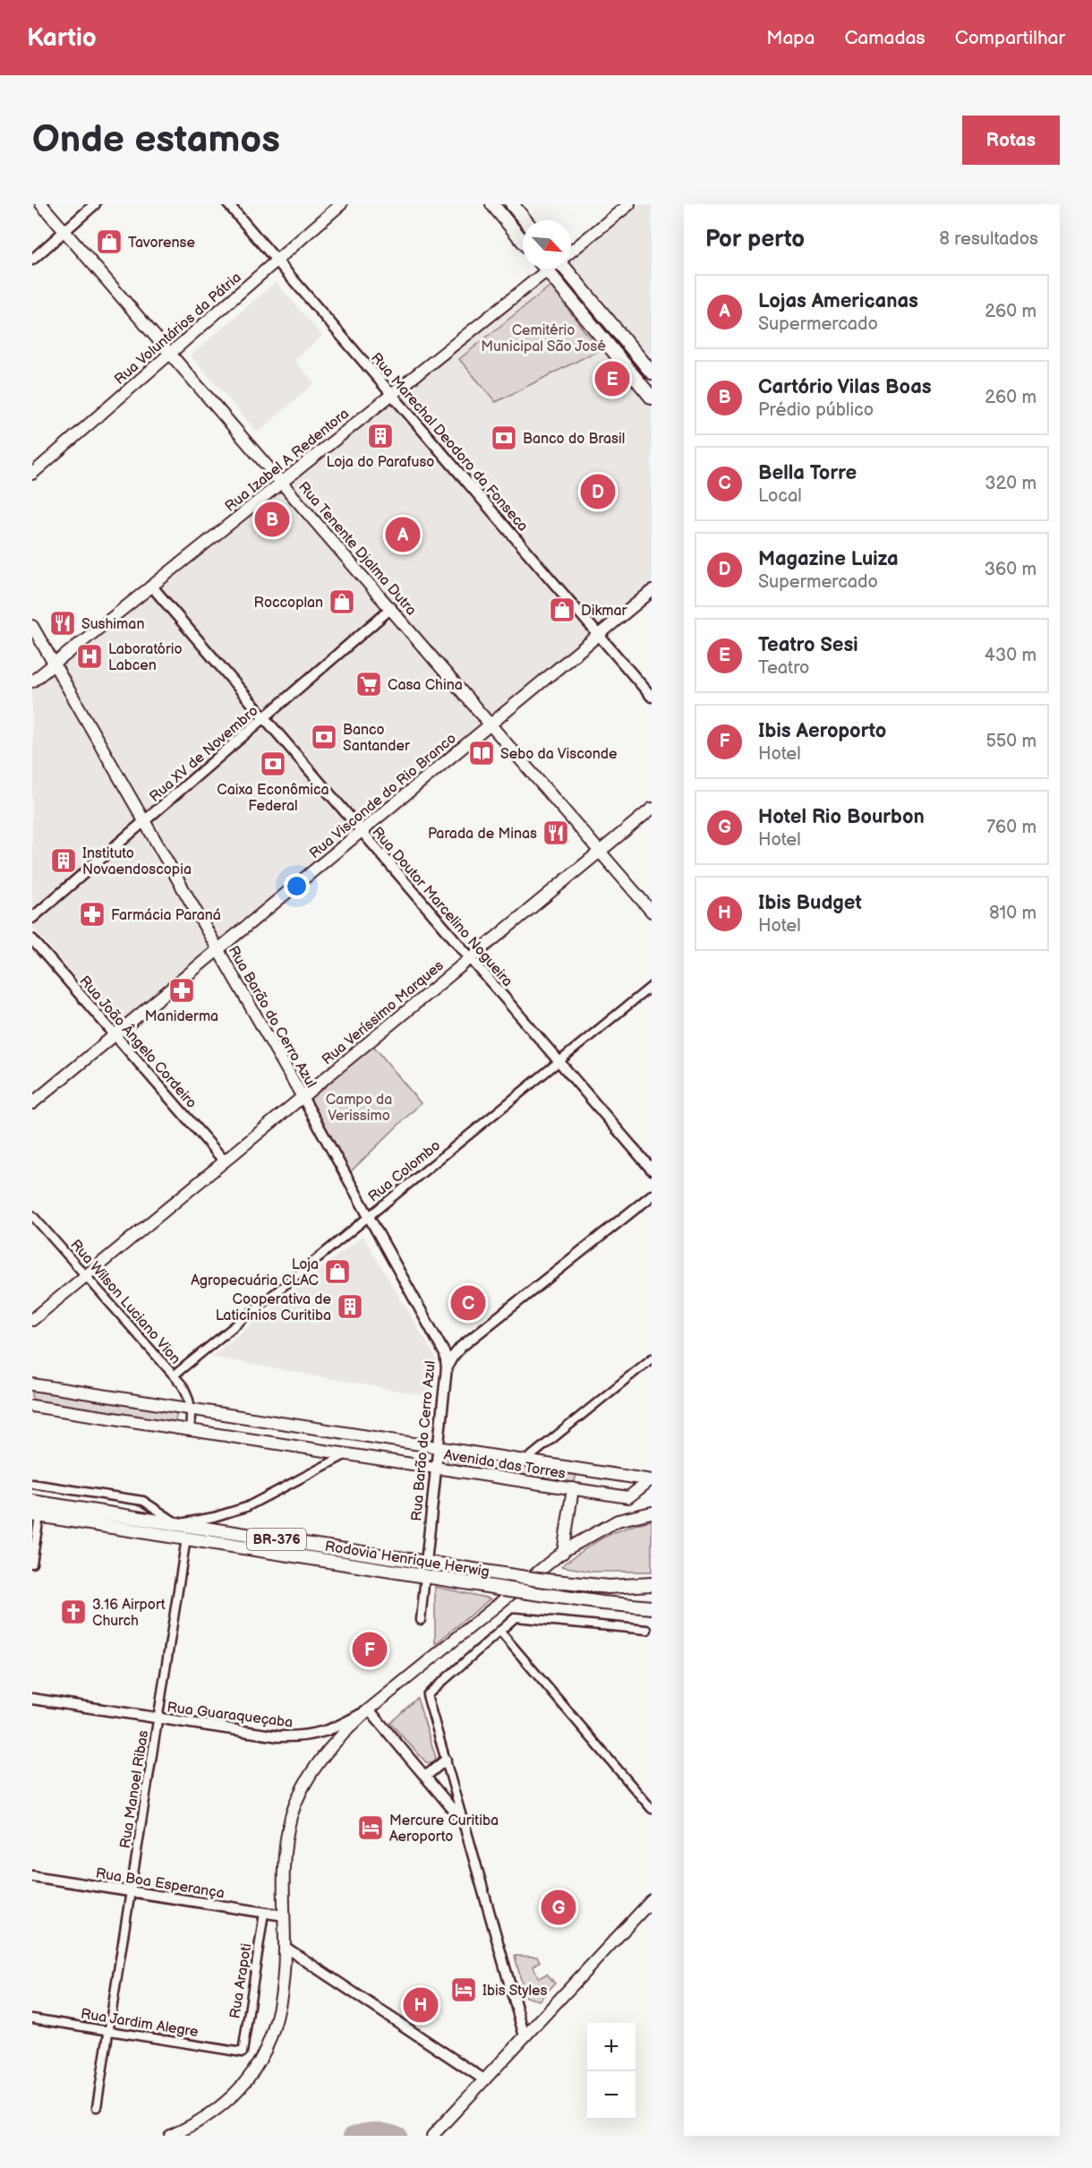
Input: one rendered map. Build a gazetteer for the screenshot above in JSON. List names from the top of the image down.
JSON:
{
  "streets": {
    "main road": [
      "Rua Voluntários da Pátria",
      "Rua Izabel A Redentora",
      "Rua Tenente Djalma Dutra",
      "Rua Visconde do Rio Branco",
      "Rua Veríssimo Marques",
      "Rua Barão do Cerro Azul",
      "Avenida das Torres",
      "BR-376",
      "Rodovia Henrique Herwig"
    ],
    "street": [
      "Rua Marechal Deodoro da Fonseca",
      "Rua XV de Novembro",
      "Rua Doutor Marcelino Nogueira",
      "Rua João Ângelo Cordeiro",
      "Rua Colombo",
      "Rua Wilson Luciano Vion",
      "Rua Guaraqueçaba",
      "Rua Manoel Ribas",
      "Rua Boa Esperança",
      "Rua Arapoti",
      "Rua Jardim Alegre"
    ]
  },
  "crossings": [
    ["Rua Voluntários da Pátria", "Rua Marechal Deodoro da Fonseca"],
    ["Rua Voluntários da Pátria", "Rua Tenente Djalma Dutra"],
    ["Rua Marechal Deodoro da Fonseca", "Rua Izabel A Redentora"],
    ["Rua Marechal Deodoro da Fonseca", "Rua Visconde do Rio Branco"],
    ["Rua Izabel A Redentora", "Rua Tenente Djalma Dutra"],
    ["Rua Izabel A Redentora", "Rua Doutor Marcelino Nogueira"],
    ["Rua Izabel A Redentora", "Rua Barão do Cerro Azul"],
    ["Rua Tenente Djalma Dutra", "Rua XV de Novembro"],
    ["Rua Tenente Djalma Dutra", "Rua Visconde do Rio Branco"],
    ["Rua Tenente Djalma Dutra", "Rua Veríssimo Marques"],
    ["Rua XV de Novembro", "Rua Doutor Marcelino Nogueira"],
    ["Rua XV de Novembro", "Rua Barão do Cerro Azul"],
    ["Rua Visconde do Rio Branco", "Rua Doutor Marcelino Nogueira"],
    ["Rua Visconde do Rio Branco", "Rua Barão do Cerro Azul"],
    ["Rua Visconde do Rio Branco", "Rua João Ângelo Cordeiro"],
    ["Rua Doutor Marcelino Nogueira", "Rua Veríssimo Marques"],
    ["Rua Doutor Marcelino Nogueira", "Rua Colombo"],
    ["Rua Veríssimo Marques", "Rua Barão do Cerro Azul"],
    ["Rua Veríssimo Marques", "Rua João Ângelo Cordeiro"],
    ["Rua Veríssimo Marques", "Rua Wilson Luciano Vion"],
    ["Rua Barão do Cerro Azul", "Rua Colombo"],
    ["Rua Barão do Cerro Azul", "Avenida das Torres"],
    ["Rua Barão do Cerro Azul", "Rodovia Henrique Herwig"],
    ["Rua Colombo", "Rua Wilson Luciano Vion"],
    ["Rua Wilson Luciano Vion", "Avenida das Torres"],
    ["Rodovia Henrique Herwig", "Rua Manoel Ribas"],
    ["Rua Guaraqueçaba", "Rua Manoel Ribas"],
    ["Rua Manoel Ribas", "Rua Boa Esperança"],
    ["Rua Manoel Ribas", "Rua Jardim Alegre"],
    ["Rua Boa Esperança", "Rua Arapoti"],
    ["Rua Arapoti", "Rua Jardim Alegre"]
  ],
  "parks": ["Cemitério Municipal São José", "Campo da Verissimo"],
  "places": {
    "shop": [
      "Tavorense",
      "Roccoplan",
      "Dikmar",
      "Loja Agropecuária CLAC"
    ],
    "building": ["Loja do Parafuso", "Instituto Novaendoscopia", "Cooperativa de Laticínios Curitiba"],
    "bank": ["Banco do Brasil", "Banco Santander", "Caixa Econômica Federal"],
    "restaurant": ["Sushiman", "Parada de Minas"],
    "hospital": ["Laboratório Labcen"],
    "supermarket": ["Casa China"],
    "library": ["Sebo da Visconde"],
    "pharmacy": ["Farmácia Paraná", "Maniderma"],
    "church": ["3.16 Airport Church"],
    "hotel": ["Mercure Curitiba Aeroporto", "Ibis Styles"]
  },
  "north": "bottom right",
  "page": {
    "header": "Kartio",
    "nav": ["Mapa", "Camadas", "Compartilhar"],
    "buttons": "Rotas",
    "title": "Onde estamos",
    "heading": ["Por perto", "8 resultados"],
    "list": [
      {
        "mark": "A",
        "name": "Lojas Americanas",
        "note": "Supermercado",
        "value": "260 m"
      },
      {
        "mark": "B",
        "name": "Cartório Vilas Boas",
        "note": "Prédio público",
        "value": "260 m"
      },
      {
        "mark": "C",
        "name": "Bella Torre",
        "note": "Local",
        "value": "320 m"
      },
      {
        "mark": "D",
        "name": "Magazine Luiza",
        "note": "Supermercado",
        "value": "360 m"
      },
      {
        "mark": "E",
        "name": "Teatro Sesi",
        "note": "Teatro",
        "value": "430 m"
      },
      {
        "mark": "F",
        "name": "Ibis Aeroporto",
        "note": "Hotel",
        "value": "550 m"
      },
      {
        "mark": "G",
        "name": "Hotel Rio Bourbon",
        "note": "Hotel",
        "value": "760 m"
      },
      {
        "mark": "H",
        "name": "Ibis Budget",
        "note": "Hotel",
        "value": "810 m"
      }
    ],
    "pins": [
      "E",
      "D",
      "B",
      "A",
      "C",
      "F",
      "G",
      "H"
    ],
    "map_buttons": ["+", "−"]
  }
}
